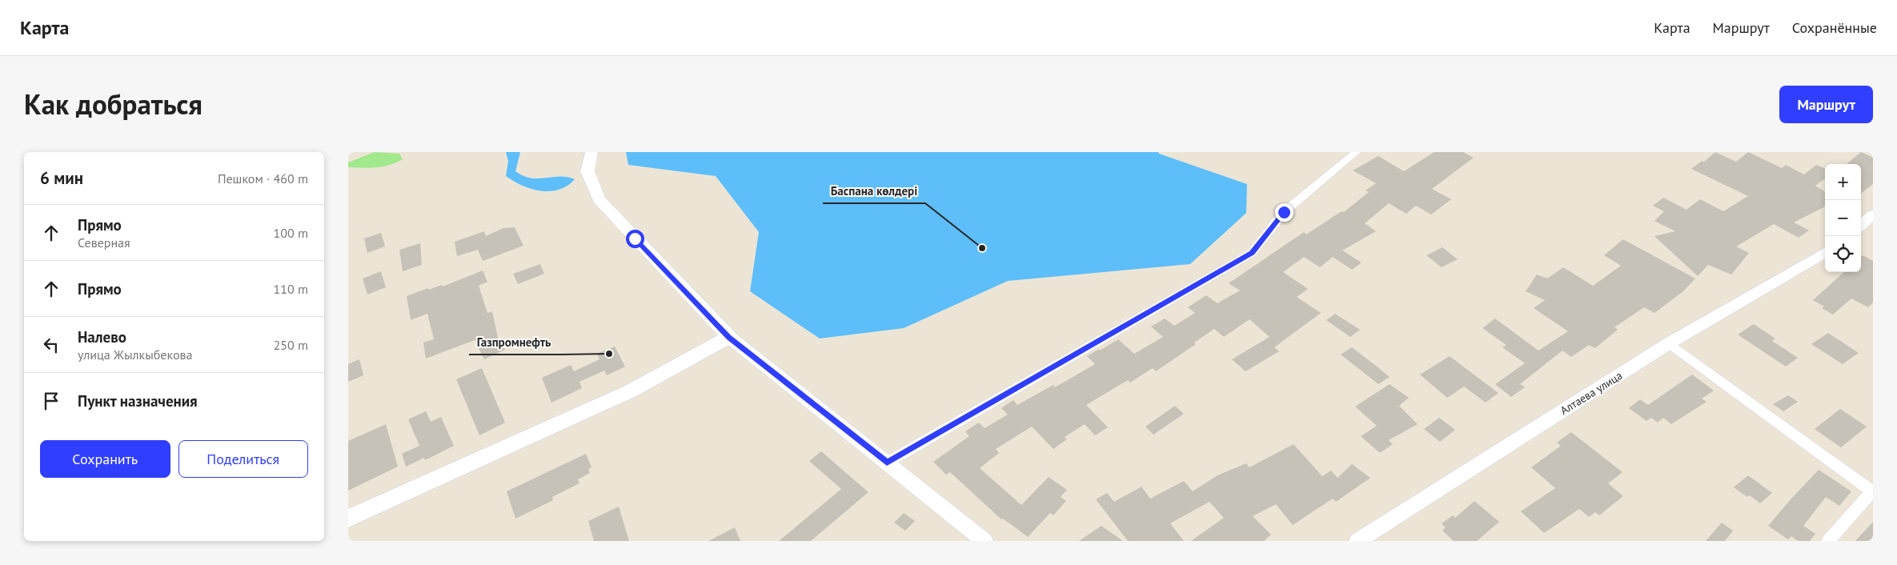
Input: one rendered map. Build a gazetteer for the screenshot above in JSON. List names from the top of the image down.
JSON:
{
  "streets": {
    "street": ["Алтаева улица"]
  },
  "places": ["Баспана көлдері", "Газпромнефть"],
  "page": {
    "header": "Карта",
    "nav": ["Карта", "Маршрут", "Сохранённые"],
    "title": "Как добраться",
    "buttons": [
      "Маршрут",
      ["Сохранить", "Поделиться"]
    ],
    "heading": ["6 мин", "Пешком · 460 m"],
    "map_buttons": ["+", "−"],
    "list": [
      ["Прямо", "Северная", "100 m"],
      ["Прямо", "110 m"],
      ["Налево", "улица Жылкыбекова", "250 m"],
      "Пункт назначения"
    ]
  }
}
